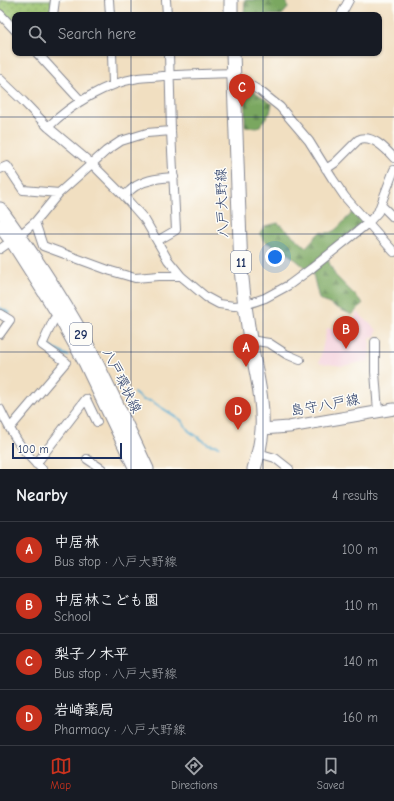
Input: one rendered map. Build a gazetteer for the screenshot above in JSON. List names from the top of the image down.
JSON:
{
  "streets": {
    "main road": [
      "八戸大野線",
      "11",
      "29",
      "八戸環状線",
      "島守八戸線"
    ]
  },
  "crossings": [
    ["八戸大野線", "島守八戸線"]
  ],
  "scale_bar": "100 m",
  "page": {
    "search": "Search here",
    "pins": [
      "C",
      "B",
      "A",
      "D"
    ],
    "scale": "100 m",
    "heading": ["Nearby", "4 results"],
    "list": [
      {
        "mark": "A",
        "name": "中居林",
        "note": "Bus stop · 八戸大野線",
        "value": "100 m"
      },
      {
        "mark": "B",
        "name": "中居林こども園",
        "note": "School",
        "value": "110 m"
      },
      {
        "mark": "C",
        "name": "梨子ノ木平",
        "note": "Bus stop · 八戸大野線",
        "value": "140 m"
      },
      {
        "mark": "D",
        "name": "岩崎薬局",
        "note": "Pharmacy · 八戸大野線",
        "value": "160 m"
      }
    ],
    "nav": ["Map", "Directions", "Saved"]
  }
}
